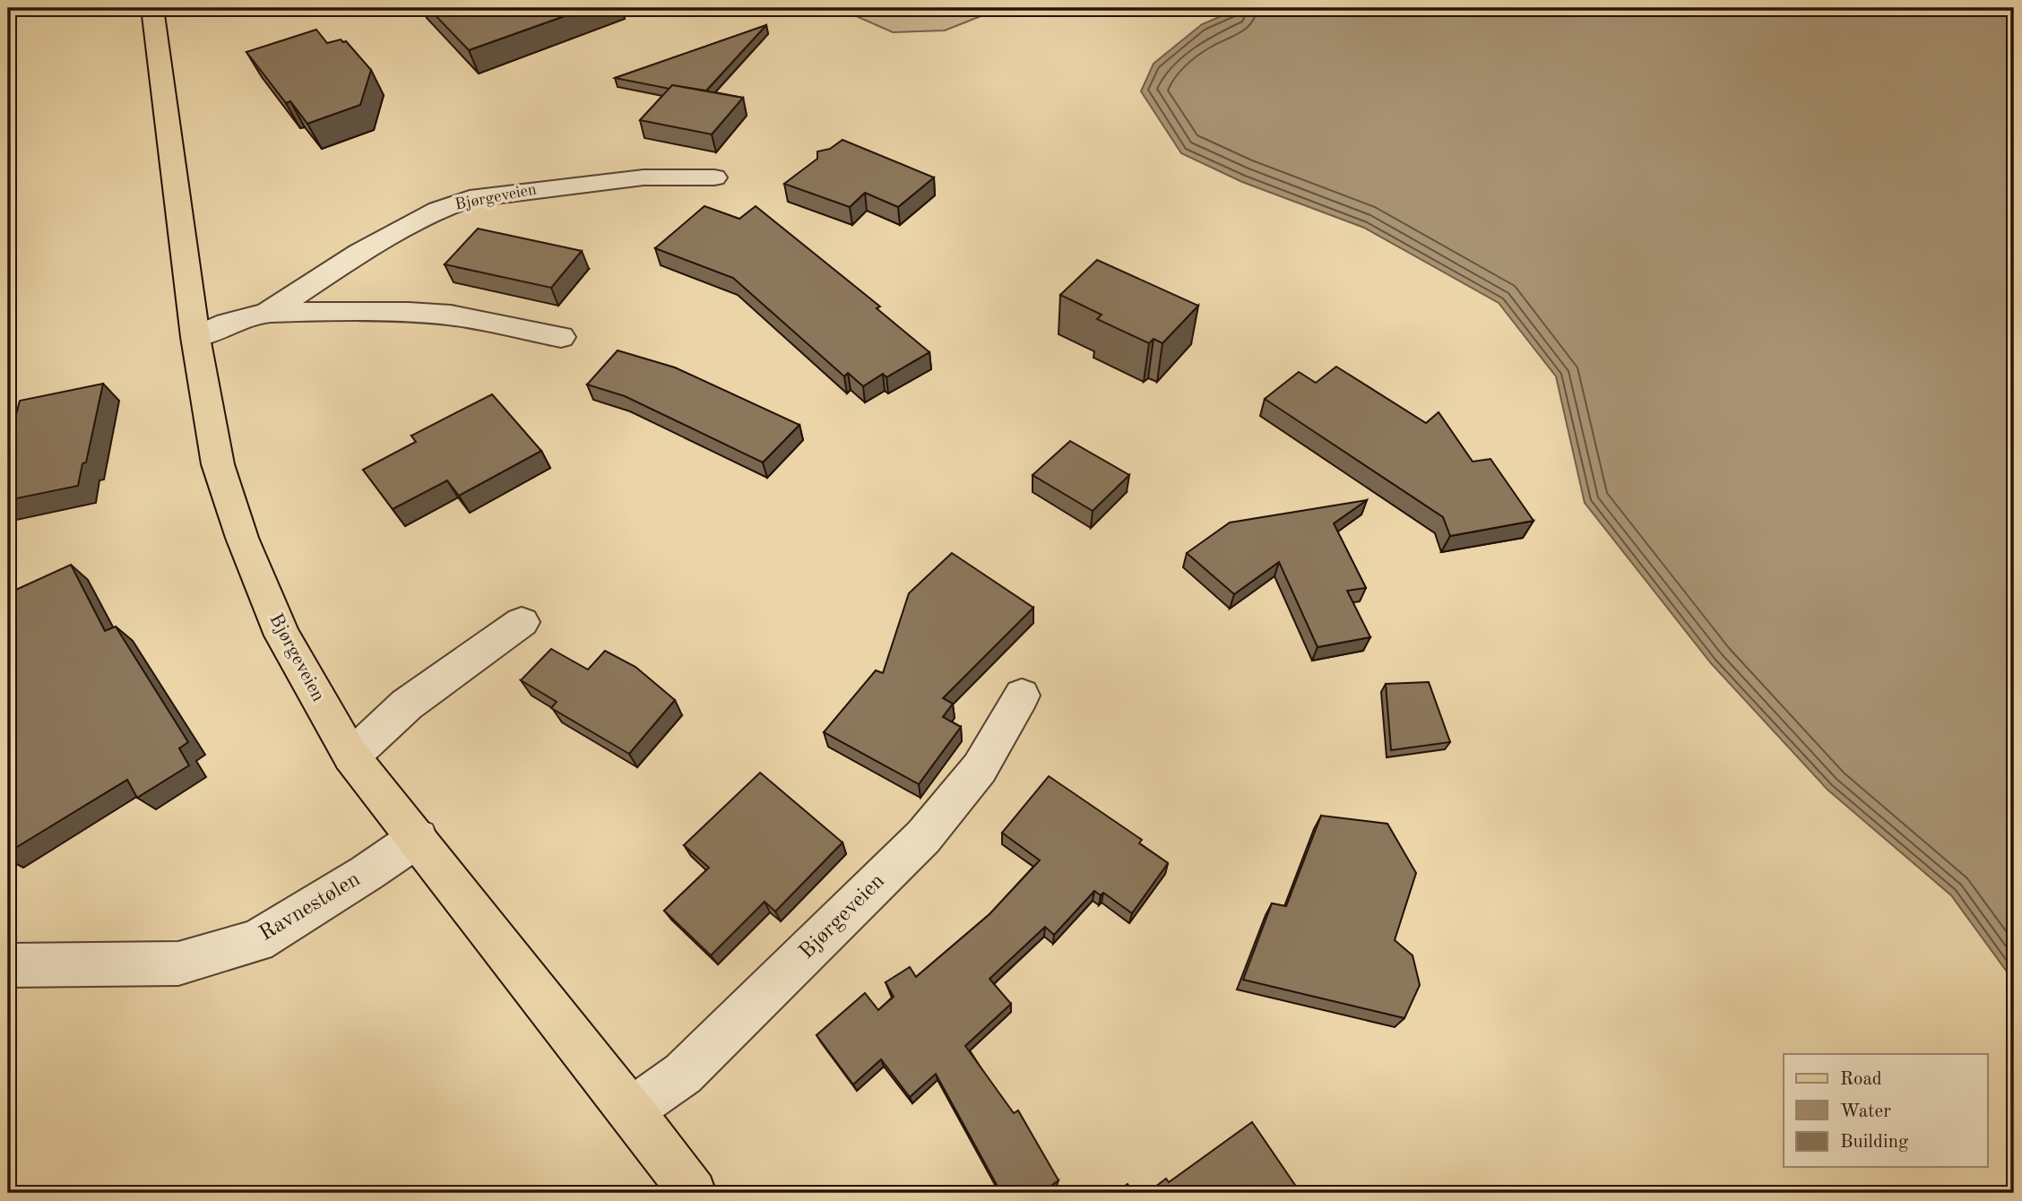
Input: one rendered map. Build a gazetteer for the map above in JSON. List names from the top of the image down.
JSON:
{
  "streets": {
    "main road": ["Bjørgeveien"],
    "street": ["Ravnestølen"]
  },
  "crossings": [
    ["Bjørgeveien", "Ravnestølen"]
  ],
  "legend": ["Road", "Water", "Building"]
}
